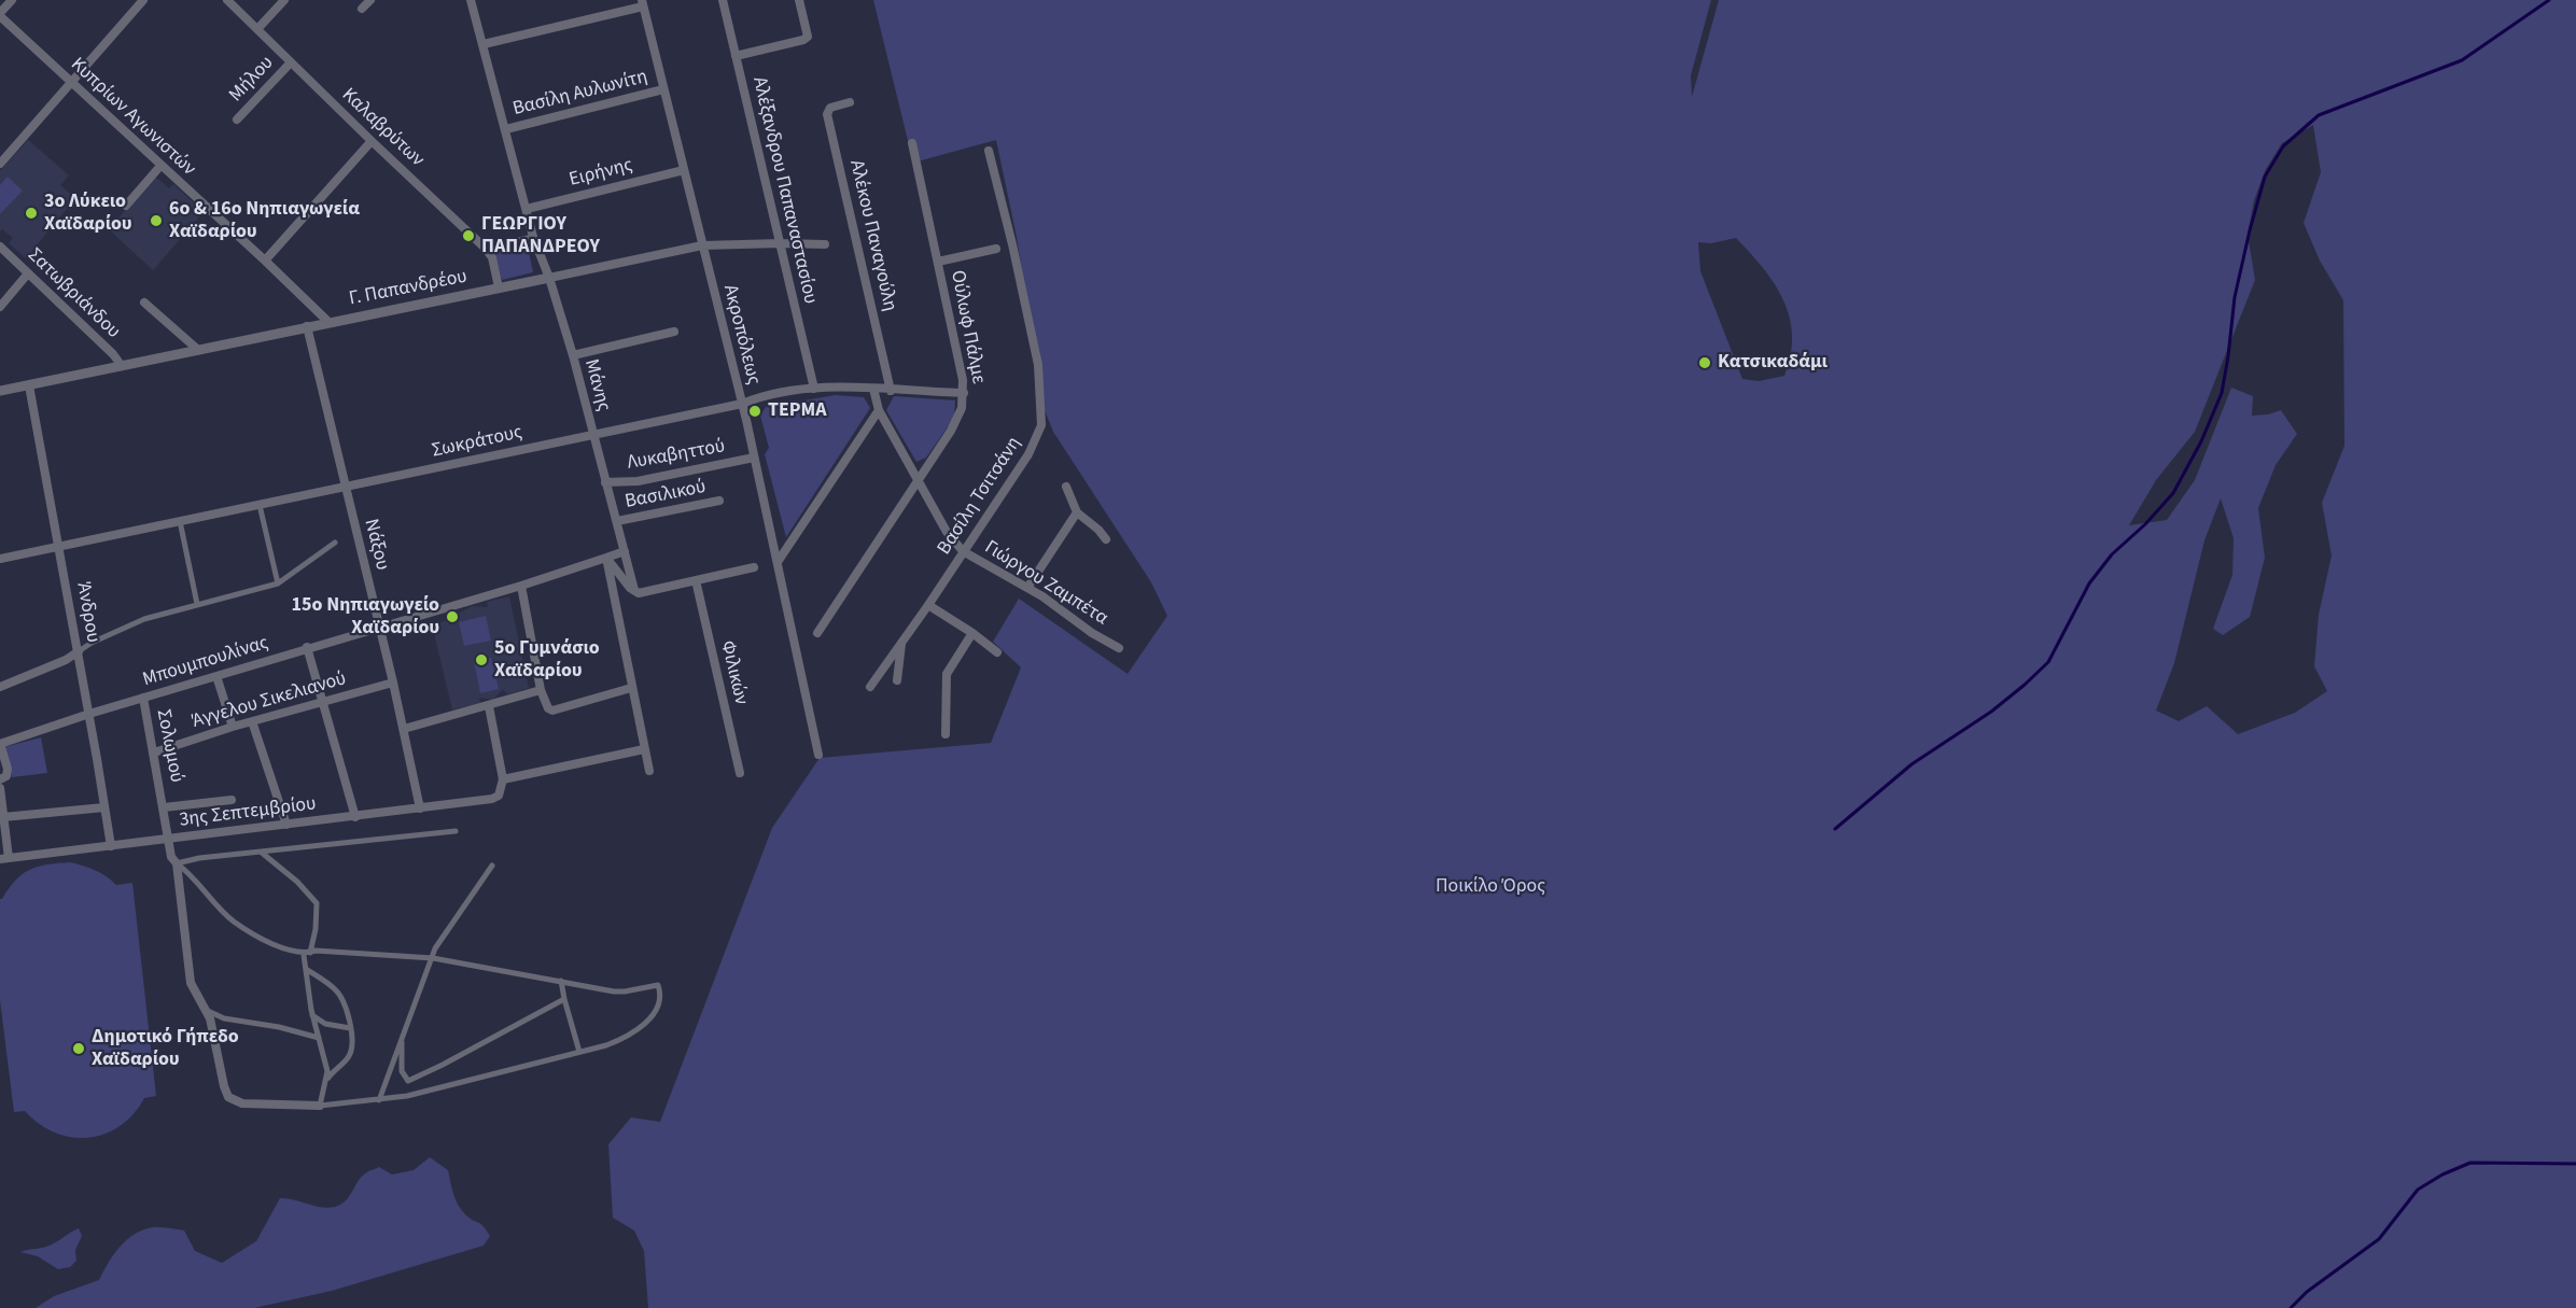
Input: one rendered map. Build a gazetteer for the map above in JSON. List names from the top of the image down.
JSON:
{
  "streets": {
    "street": [
      "Μήλου",
      "Βασίλη Αυλωνίτη",
      "Κυπρίων Αγωνιστών",
      "Καλαβρύτων",
      "Ειρήνης",
      "Αλέξανδρου Παπαναστασίου",
      "Αλέκου Παναγούλη",
      "Γ. Παπανδρέου",
      "Σατωβριάνδου",
      "Ούλωφ Πάλμε",
      "Ακροπόλεως",
      "Μάνης",
      "Σωκράτους",
      "Λυκαβηττού",
      "Βασιλικού",
      "Βασίλη Τσιτσάνη",
      "Νάξου",
      "Γιώργου Ζαμπέτα",
      "Άνδρου",
      "Μπουμπουλίνας",
      "Φιλικών",
      "Άγγελου Σικελιανού",
      "Σολωμού",
      "3ης Σεπτεμβρίου"
    ]
  },
  "crossings": [
    ["Μήλου", "Καλαβρύτων"],
    ["Βασίλη Αυλωνίτη", "Ακροπόλεως"],
    ["Βασίλη Αυλωνίτη", "Μάνης"],
    ["Κυπρίων Αγωνιστών", "Γ. Παπανδρέου"],
    ["Καλαβρύτων", "Γ. Παπανδρέου"],
    ["Ειρήνης", "Ακροπόλεως"],
    ["Ειρήνης", "Μάνης"],
    ["Αλέξανδρου Παπαναστασίου", "Γ. Παπανδρέου"],
    ["Αλέξανδρου Παπαναστασίου", "Σωκράτους"],
    ["Αλέκου Παναγούλη", "Σωκράτους"],
    ["Γ. Παπανδρέου", "Σατωβριάνδου"],
    ["Γ. Παπανδρέου", "Ακροπόλεως"],
    ["Γ. Παπανδρέου", "Μάνης"],
    ["Γ. Παπανδρέου", "Νάξου"],
    ["Γ. Παπανδρέου", "Άνδρου"],
    ["Ούλωφ Πάλμε", "Σωκράτους"],
    ["Ούλωφ Πάλμε", "Γιώργου Ζαμπέτα"],
    ["Ακροπόλεως", "Σωκράτους"],
    ["Ακροπόλεως", "Λυκαβηττού"],
    ["Μάνης", "Σωκράτους"],
    ["Μάνης", "Λυκαβηττού"],
    ["Μάνης", "Βασιλικού"],
    ["Σωκράτους", "Νάξου"],
    ["Σωκράτους", "Άνδρου"],
    ["Βασίλη Τσιτσάνη", "Γιώργου Ζαμπέτα"],
    ["Νάξου", "Μπουμπουλίνας"],
    ["Νάξου", "Άγγελου Σικελιανού"],
    ["Νάξου", "3ης Σεπτεμβρίου"],
    ["Άνδρου", "Μπουμπουλίνας"],
    ["Άνδρου", "3ης Σεπτεμβρίου"],
    ["Μπουμπουλίνας", "Σολωμού"],
    ["Άγγελου Σικελιανού", "Σολωμού"],
    ["Σολωμού", "3ης Σεπτεμβρίου"]
  ],
  "parks": ["Ποικίλο Όρος"],
  "places": [
    "3ο Λύκειο Χαϊδαρίου",
    "6ο & 16ο Νηπιαγωγεία Χαϊδαρίου",
    "ΓΕΩΡΓΙΟΥ ΠΑΠΑΝΔΡΕΟΥ",
    "Κατσικαδάμι",
    "ΤΕΡΜΑ",
    "15ο Νηπιαγωγείο Χαϊδαρίου",
    "5ο Γυμνάσιο Χαϊδαρίου",
    "Δημοτικό Γήπεδο Χαϊδαρίου"
  ]
}
